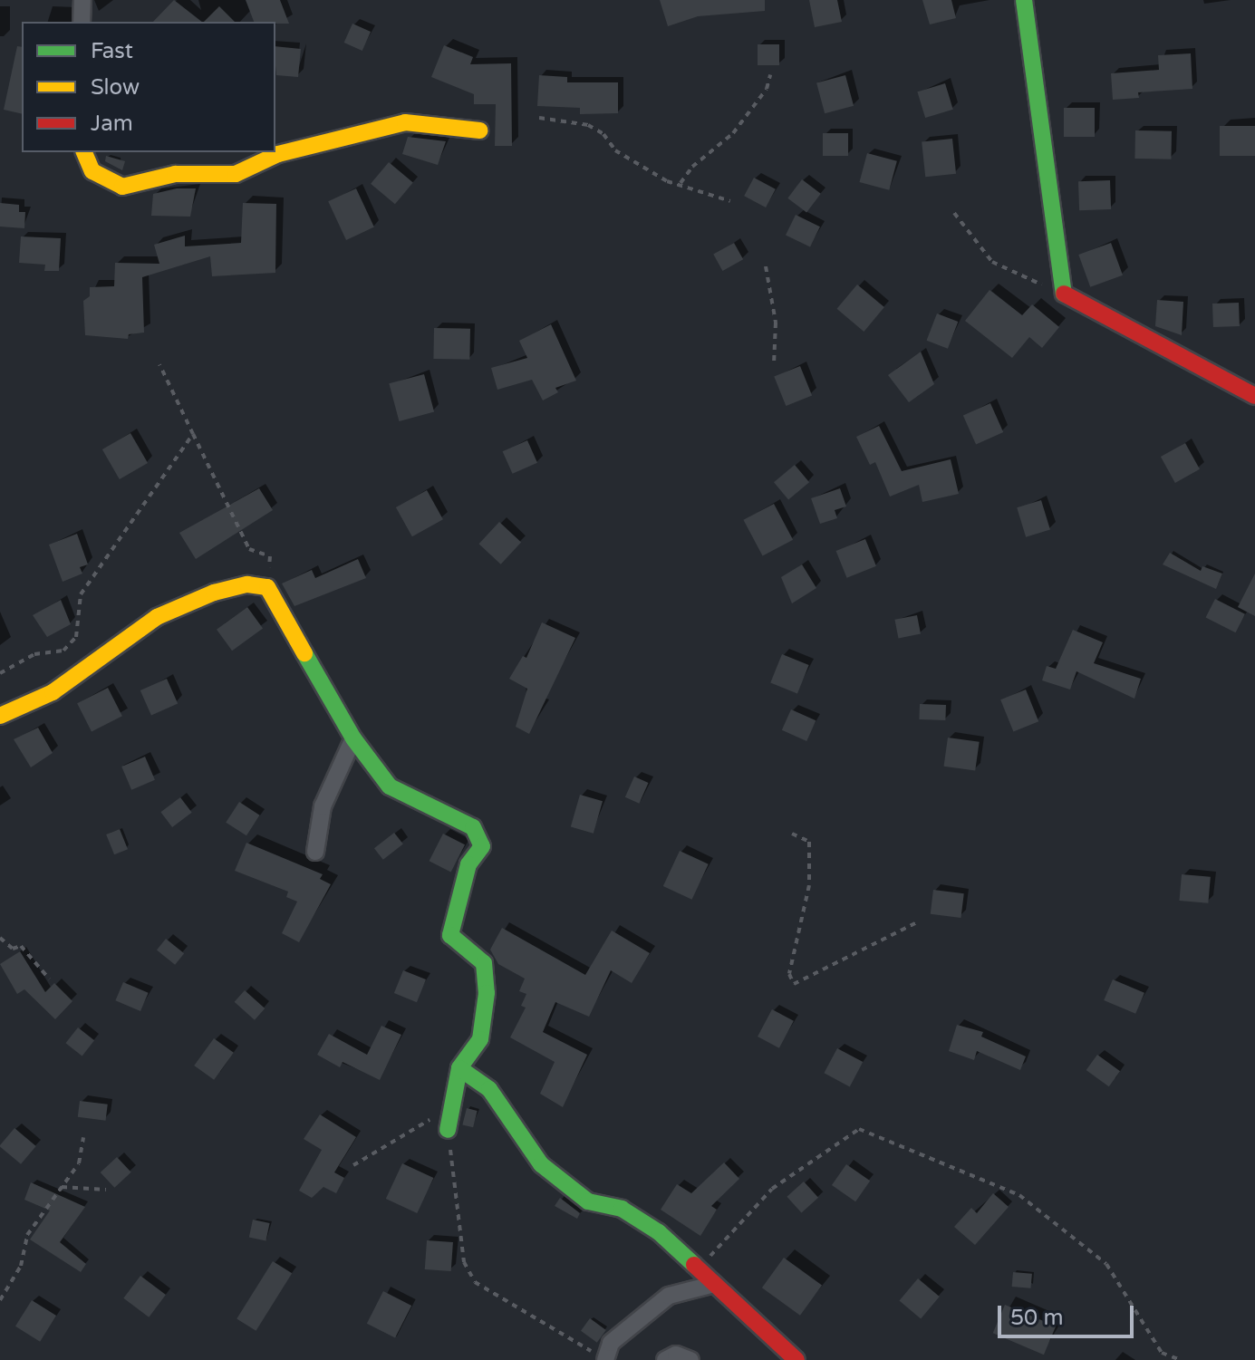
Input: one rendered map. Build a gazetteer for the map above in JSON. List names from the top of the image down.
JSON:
{
  "legend": ["Fast", "Slow", "Jam"],
  "scale_bar": "50 m"
}
